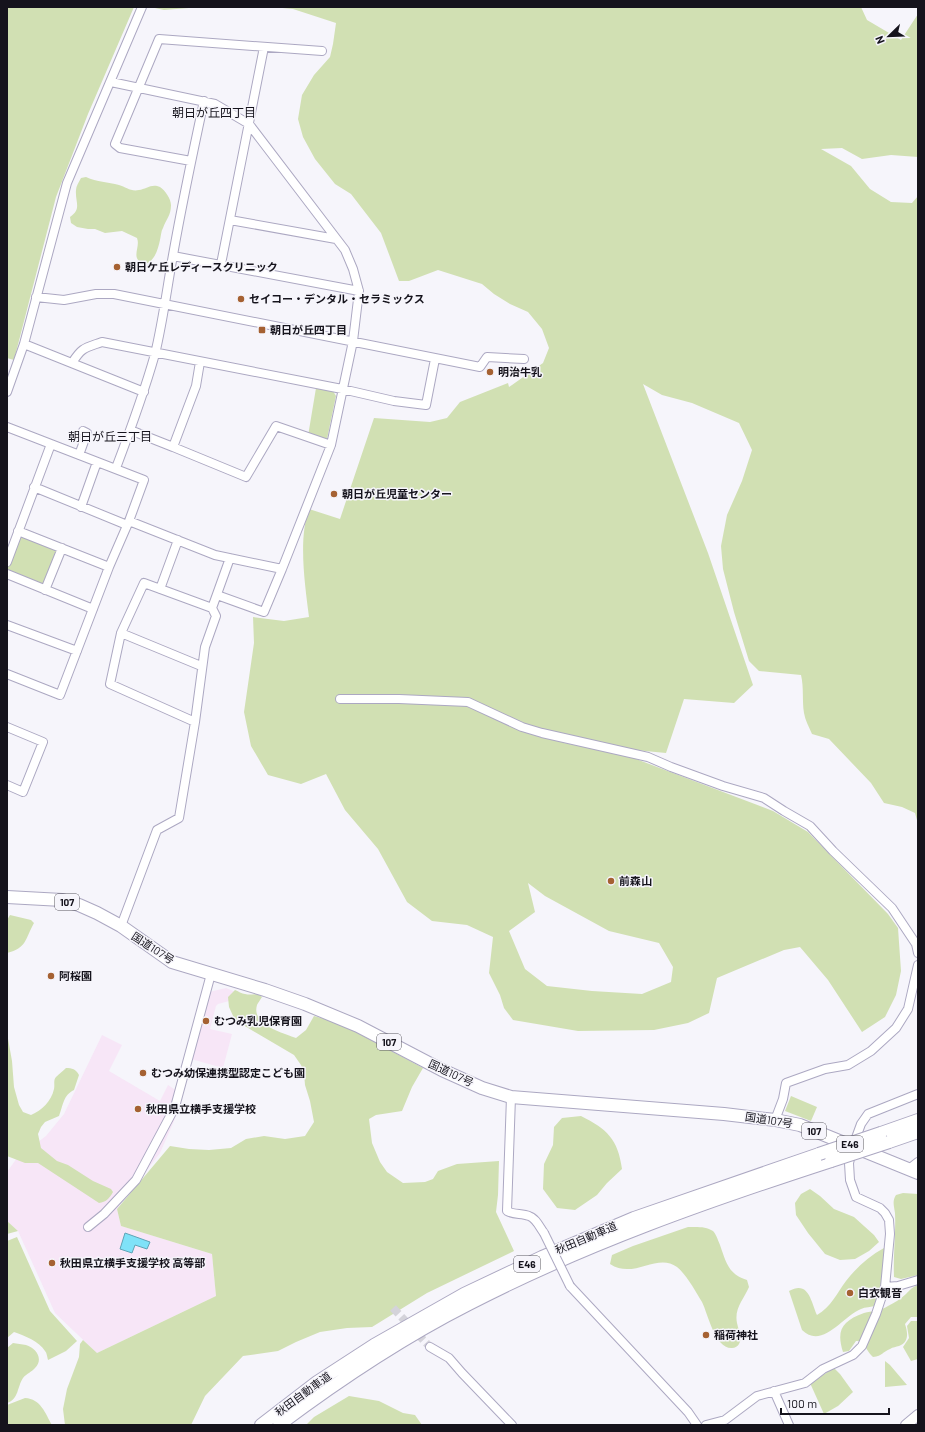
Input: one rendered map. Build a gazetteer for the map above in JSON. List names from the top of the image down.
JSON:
{
  "streets": {
    "highway": [
      "107",
      "国道107号",
      "E46",
      "秋田自動車道"
    ]
  },
  "districts": ["朝日が丘四丁目", "朝日が丘三丁目"],
  "places": {
    "other": [
      "朝日ケ丘レディースクリニック",
      "セイコー・デンタル・セラミックス",
      "明治牛乳",
      "朝日が丘児童センター",
      "前森山",
      "阿桜園",
      "むつみ乳児保育園",
      "むつみ幼保連携型認定こども園",
      "秋田県立横手支援学校",
      "秋田県立横手支援学校 高等部",
      "白衣観音",
      "稲荷神社"
    ],
    "transit": ["朝日が丘四丁目"]
  },
  "scale_bar": "100 m",
  "north": "bottom left"
}
